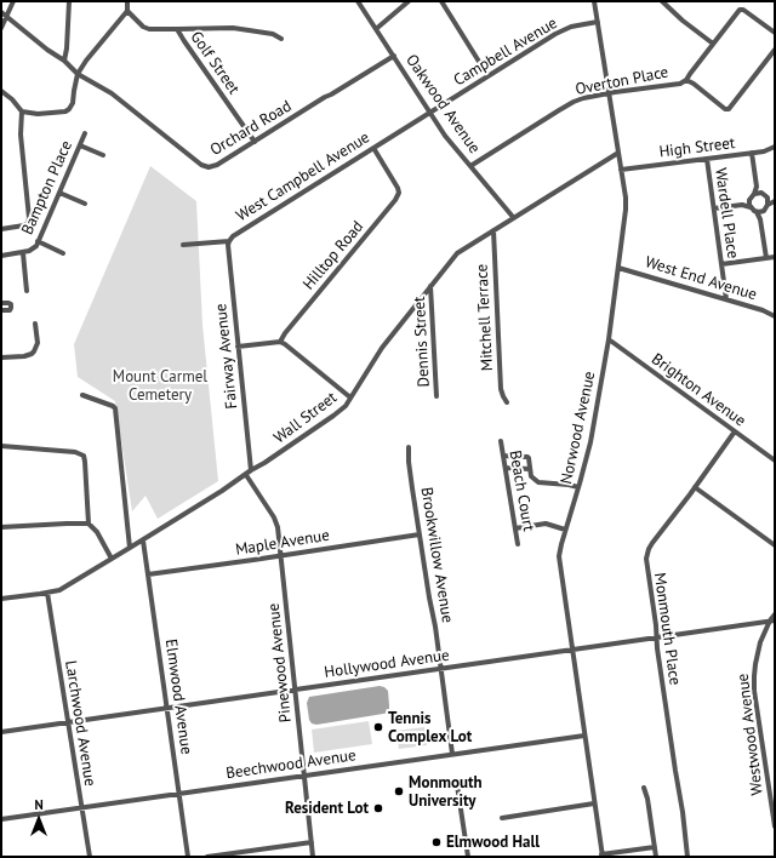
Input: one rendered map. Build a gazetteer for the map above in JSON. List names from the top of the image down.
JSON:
{
  "streets": {
    "street": [
      "Campbell Avenue",
      "Golf Street",
      "Overton Place",
      "Oakwood Avenue",
      "Orchard Road",
      "High Street",
      "West Campbell Avenue",
      "Bampton Place",
      "Wardell Place",
      "Hilltop Road",
      "West End Avenue",
      "Mitchell Terrace",
      "Dennis Street",
      "Fairway Avenue",
      "Brighton Avenue",
      "Wall Street",
      "Norwood Avenue",
      "Beach Court",
      "Maple Avenue",
      "Brookwillow Avenue",
      "Monmouth Place",
      "Pinewood Avenue",
      "Hollywood Avenue",
      "Elmwood Avenue",
      "Larchwood Avenue",
      "Westwood Avenue",
      "Beechwood Avenue"
    ]
  },
  "crossings": [
    ["Campbell Avenue", "Oakwood Avenue"],
    ["Campbell Avenue", "West Campbell Avenue"],
    ["Campbell Avenue", "Norwood Avenue"],
    ["Golf Street", "Orchard Road"],
    ["Overton Place", "Oakwood Avenue"],
    ["Overton Place", "Norwood Avenue"],
    ["Oakwood Avenue", "Orchard Road"],
    ["Oakwood Avenue", "West Campbell Avenue"],
    ["Oakwood Avenue", "Wall Street"],
    ["High Street", "Wardell Place"],
    ["High Street", "Norwood Avenue"],
    ["West Campbell Avenue", "Hilltop Road"],
    ["West Campbell Avenue", "Fairway Avenue"],
    ["Wardell Place", "West End Avenue"],
    ["West End Avenue", "Norwood Avenue"],
    ["Mitchell Terrace", "Wall Street"],
    ["Dennis Street", "Wall Street"],
    ["Fairway Avenue", "Wall Street"],
    ["Brighton Avenue", "Norwood Avenue"],
    ["Brighton Avenue", "Monmouth Place"],
    ["Wall Street", "Norwood Avenue"],
    ["Wall Street", "Pinewood Avenue"],
    ["Wall Street", "Elmwood Avenue"],
    ["Wall Street", "Larchwood Avenue"],
    ["Norwood Avenue", "Hollywood Avenue"],
    ["Norwood Avenue", "Beechwood Avenue"],
    ["Maple Avenue", "Brookwillow Avenue"],
    ["Maple Avenue", "Pinewood Avenue"],
    ["Maple Avenue", "Elmwood Avenue"],
    ["Brookwillow Avenue", "Hollywood Avenue"],
    ["Brookwillow Avenue", "Beechwood Avenue"],
    ["Monmouth Place", "Hollywood Avenue"],
    ["Pinewood Avenue", "Hollywood Avenue"],
    ["Pinewood Avenue", "Beechwood Avenue"],
    ["Hollywood Avenue", "Elmwood Avenue"],
    ["Hollywood Avenue", "Larchwood Avenue"],
    ["Hollywood Avenue", "Westwood Avenue"],
    ["Elmwood Avenue", "Beechwood Avenue"],
    ["Larchwood Avenue", "Beechwood Avenue"]
  ],
  "parks": ["Mount Carmel Cemetery"],
  "places": [
    "Tennis Complex Lot",
    "Monmouth University",
    "Resident Lot",
    "Elmwood Hall"
  ],
  "north": "top"
}
